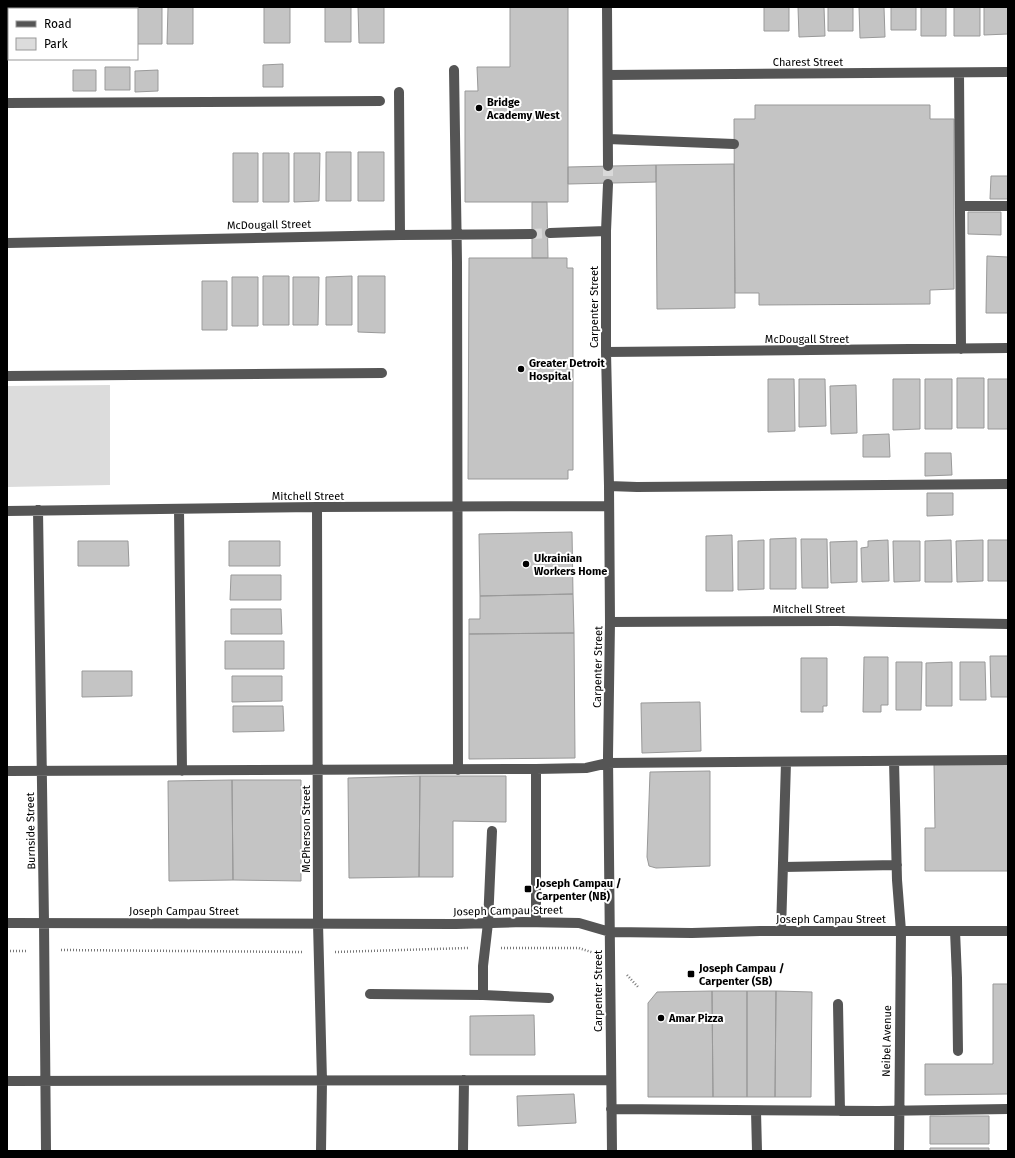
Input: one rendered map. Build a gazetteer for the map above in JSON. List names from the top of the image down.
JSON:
{
  "streets": {
    "street": [
      "Charest Street",
      "McDougall Street",
      "Carpenter Street",
      "Mitchell Street",
      "McPherson Street",
      "Burnside Street",
      "Joseph Campau Street",
      "Neibel Avenue"
    ]
  },
  "crossings": [
    ["McDougall Street", "Carpenter Street"],
    ["Carpenter Street", "Mitchell Street"],
    ["Carpenter Street", "Joseph Campau Street"],
    ["Mitchell Street", "McPherson Street"],
    ["Mitchell Street", "Burnside Street"],
    ["McPherson Street", "Joseph Campau Street"],
    ["Burnside Street", "Joseph Campau Street"],
    ["Joseph Campau Street", "Neibel Avenue"]
  ],
  "places": {
    "other": [
      "Bridge Academy West",
      "Greater Detroit Hospital",
      "Ukrainian Workers Home",
      "Amar Pizza"
    ],
    "transit": ["Joseph Campau / Carpenter (NB)", "Joseph Campau / Carpenter (SB)"]
  },
  "legend": ["Road", "Park"]
}
